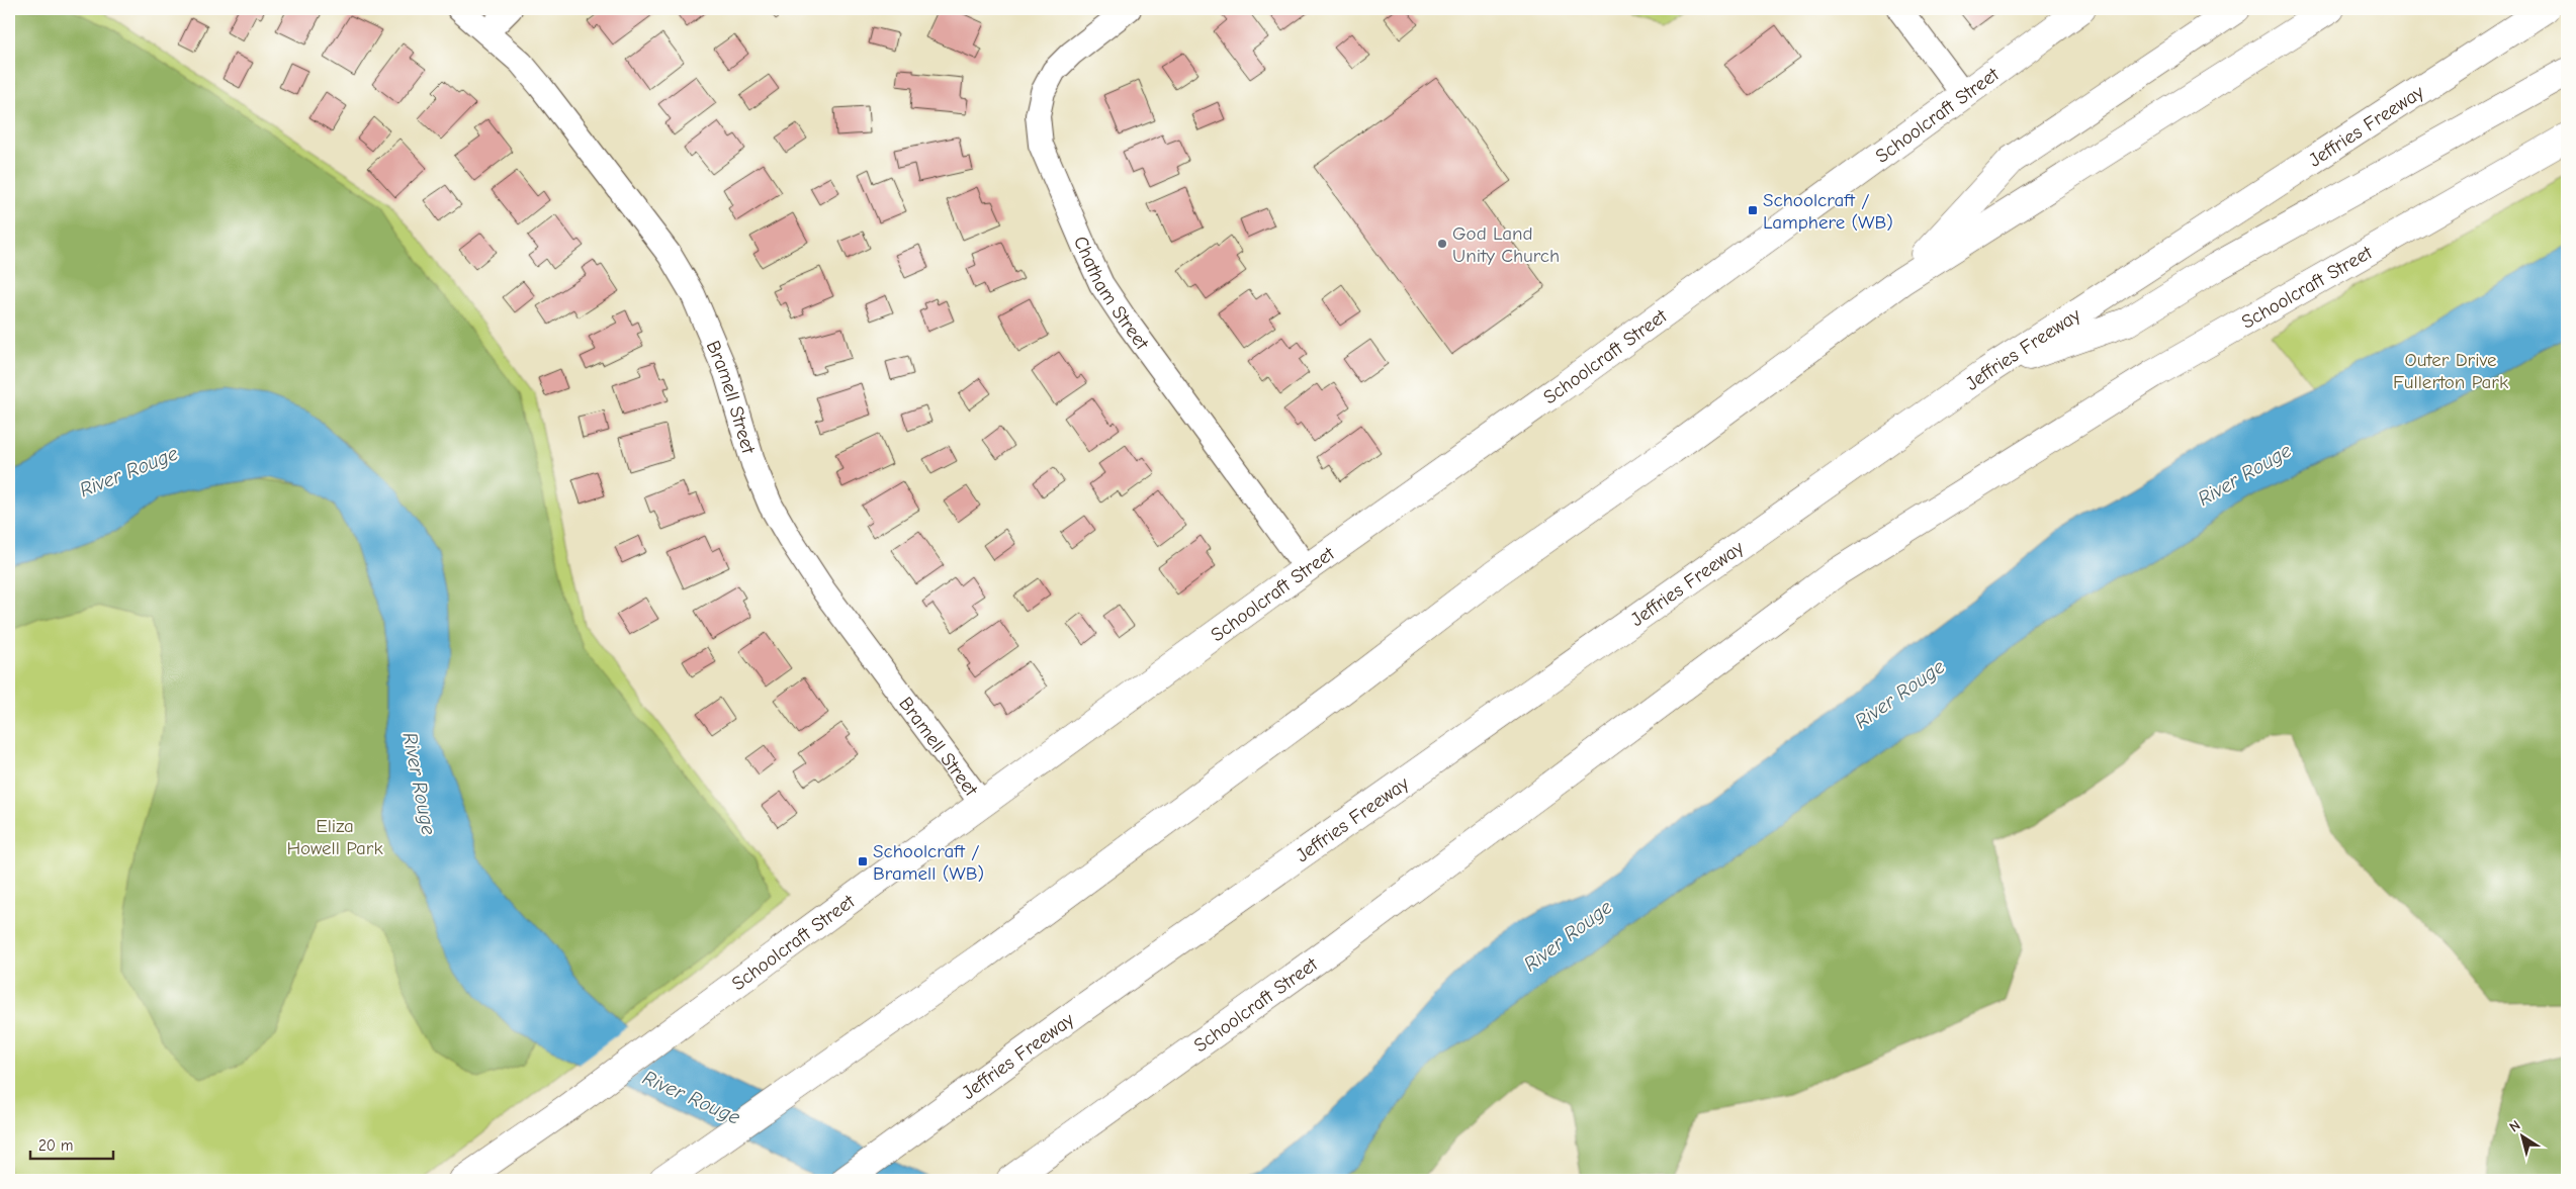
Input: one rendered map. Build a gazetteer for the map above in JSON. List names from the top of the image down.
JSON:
{
  "streets": {
    "main road": ["Schoolcraft Street", "Jeffries Freeway"],
    "street": ["Chatham Street", "Bramell Street"]
  },
  "crossings": [
    ["Schoolcraft Street", "Chatham Street"],
    ["Schoolcraft Street", "Bramell Street"]
  ],
  "water": ["River Rouge"],
  "parks": ["Outer Drive Fullerton Park", "Eliza Howell Park"],
  "places": {
    "transit": ["Schoolcraft / Lamphere (WB)", "Schoolcraft / Bramell (WB)"],
    "other": ["God Land Unity Church"]
  },
  "scale_bar": "20 m",
  "north": "top left"
}
